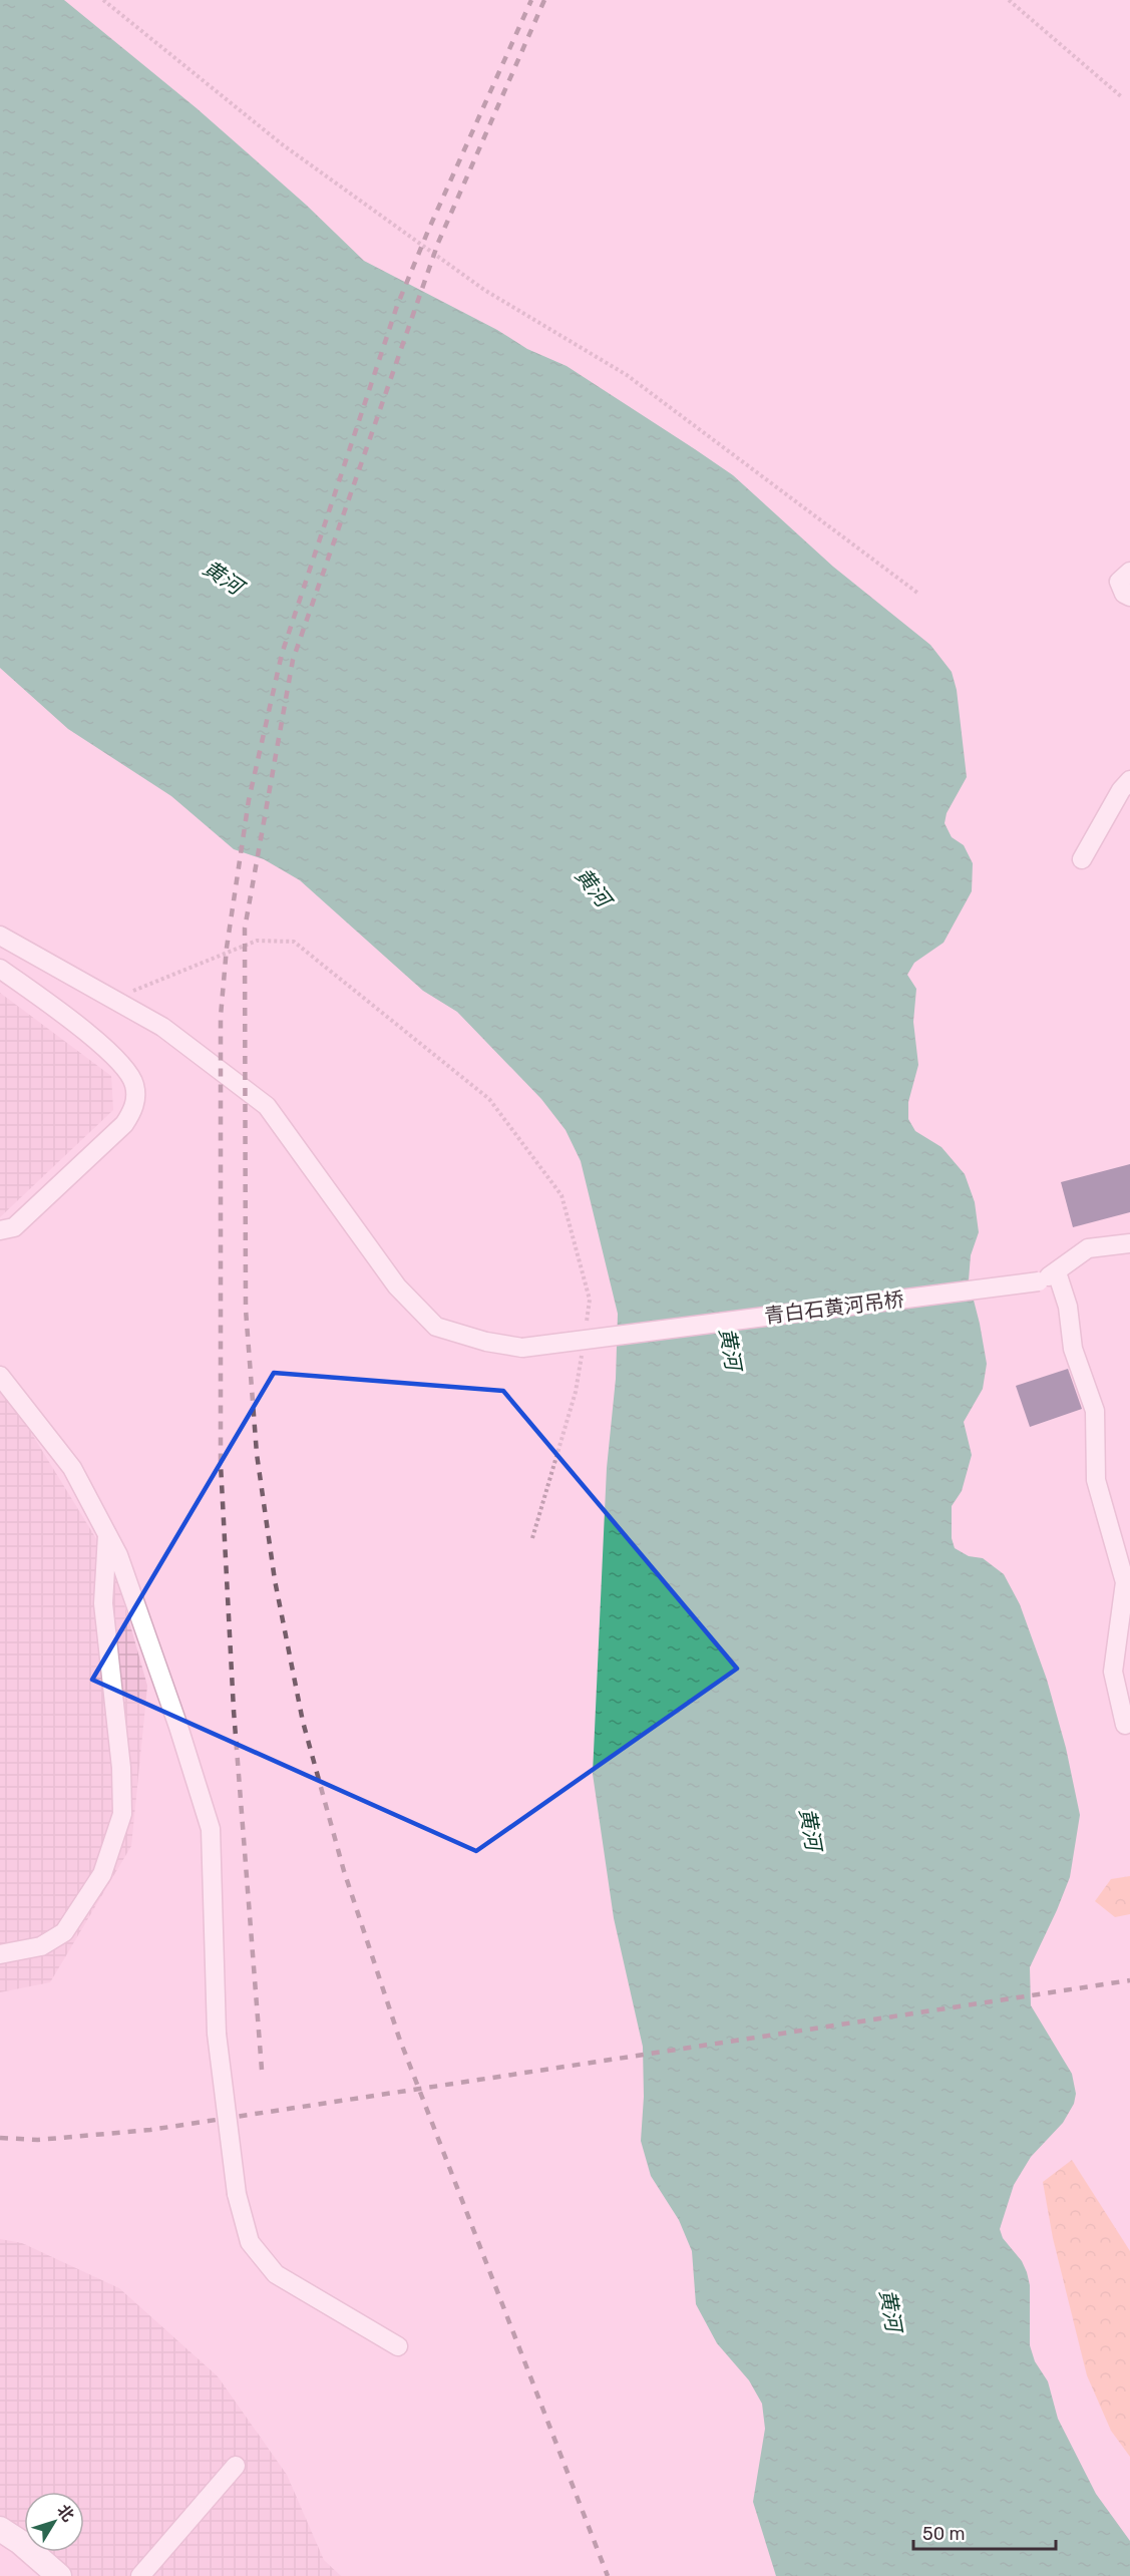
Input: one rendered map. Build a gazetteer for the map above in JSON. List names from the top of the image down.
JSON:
{
  "streets": {
    "street": ["青白石黄河吊桥"]
  },
  "water": ["黄河"],
  "scale_bar": "50 m",
  "north": "top right"
}
